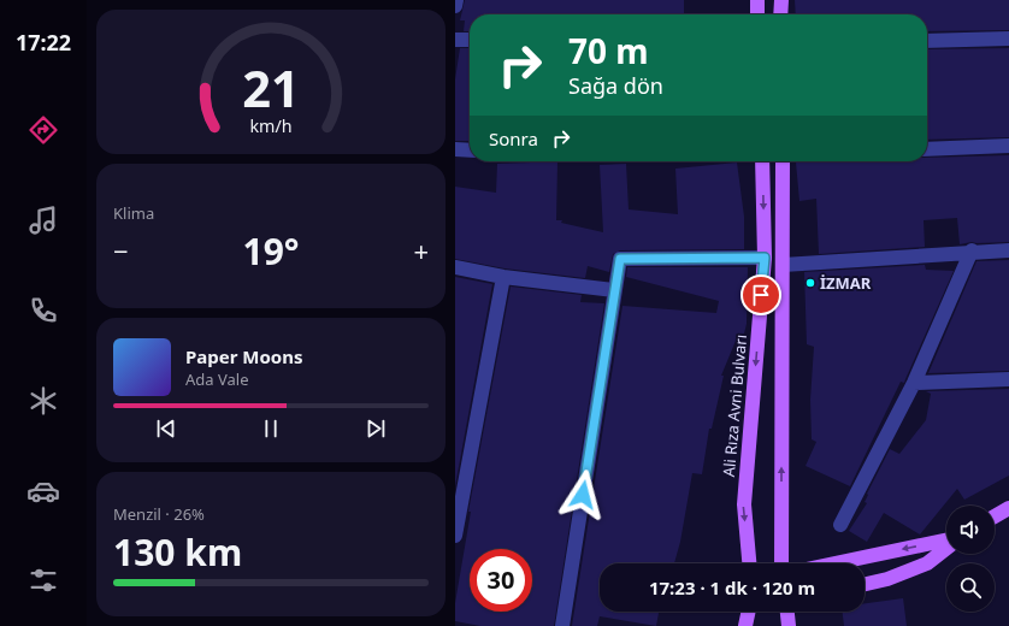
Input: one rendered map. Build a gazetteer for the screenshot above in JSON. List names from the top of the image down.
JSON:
{
  "streets": {
    "main road": ["Ali Rıza Avni Bulvarı"]
  },
  "places": ["İZMAR"],
  "page": {
    "tabs": "17:22",
    "turn": ["70 m", "Sağa dön"],
    "then": "Sonra",
    "tile": [
      "Klima",
      ["Menzil · 26%", "130 km"]
    ],
    "heat": ["−", "19°", "+"],
    "song": ["Paper Moons", "Ada Vale"],
    "limit": "30",
    "trip": "17:23 · 1 dk · 120 m",
    "gauge": ["21", "km/h"]
  }
}
